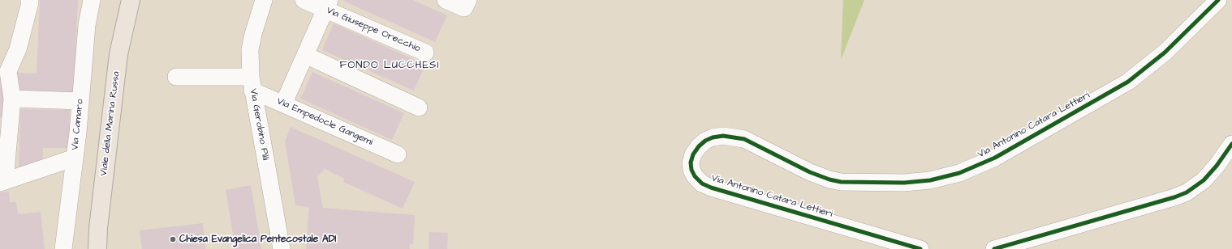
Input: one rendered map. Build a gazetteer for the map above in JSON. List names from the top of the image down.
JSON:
{
  "streets": {
    "main road": ["Viale della Marina Russa"],
    "street": [
      "Via Giuseppe Orecchio",
      "Via Empedocle Gangemi",
      "Via Camaro",
      "Via Gerobino Pilli",
      "Via Antonino Catara Lettieri"
    ]
  },
  "crossings": [
    ["Via Empedocle Gangemi", "Via Gerobino Pilli"]
  ],
  "districts": ["FONDO LUCCHESI"],
  "places": ["Chiesa Evangelica Pentecostale ADI"]
}
